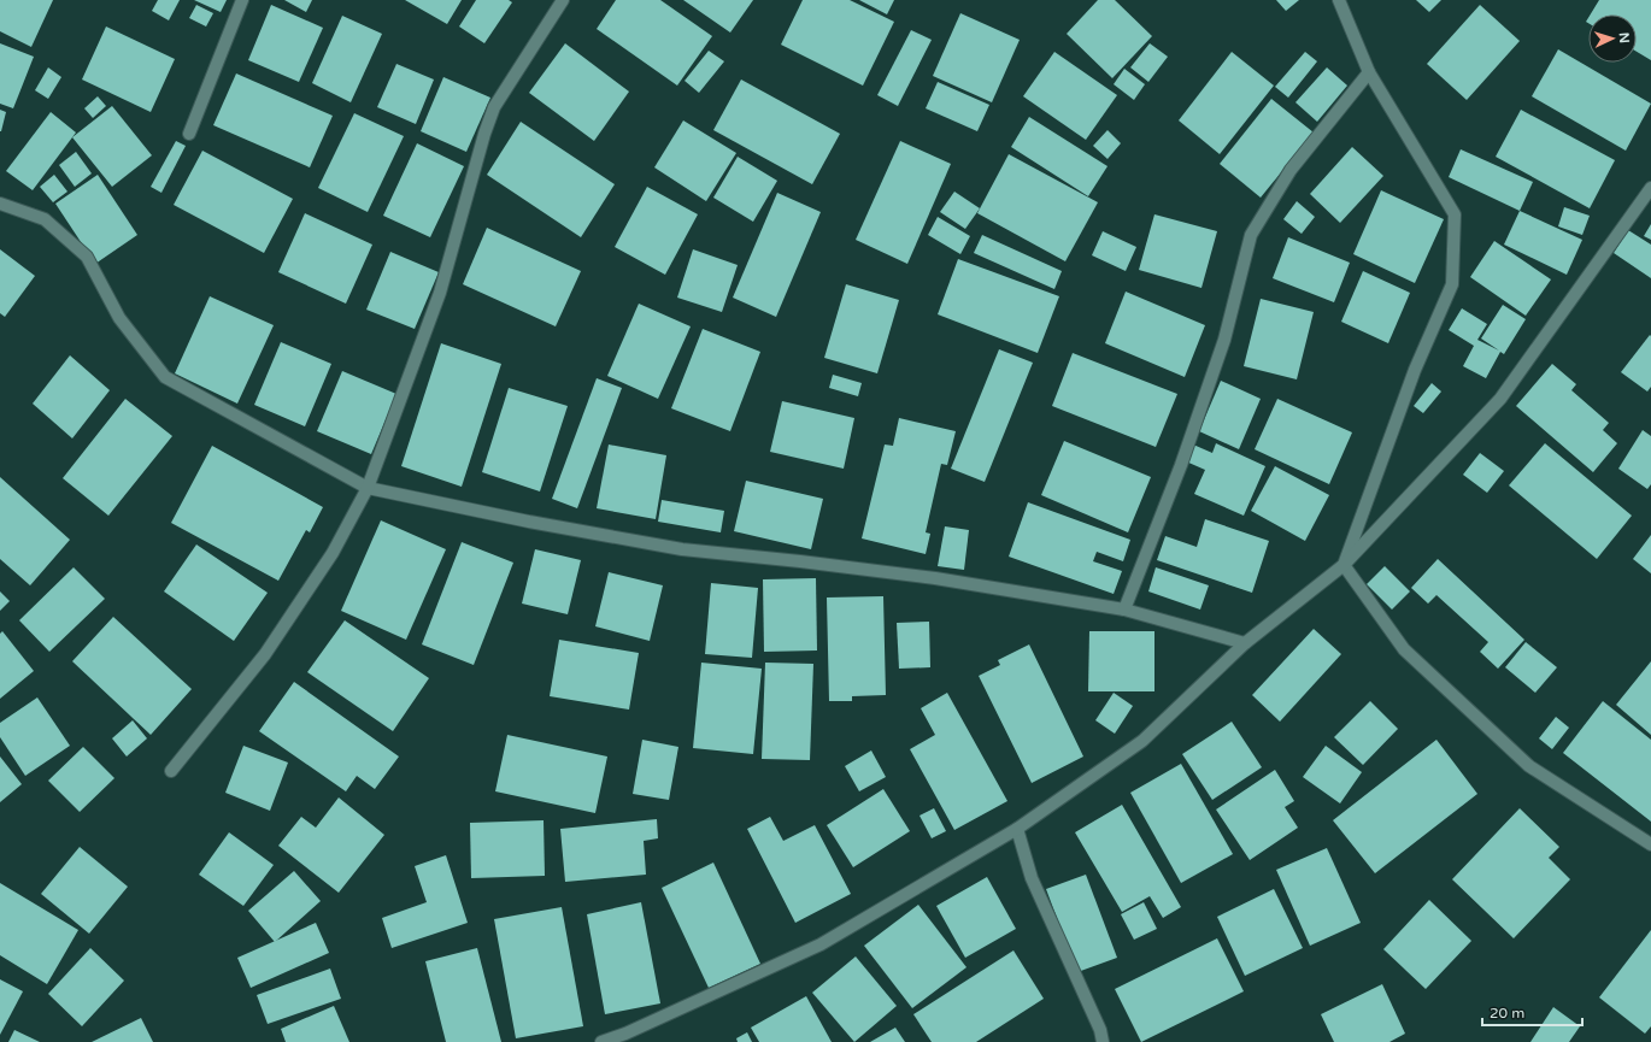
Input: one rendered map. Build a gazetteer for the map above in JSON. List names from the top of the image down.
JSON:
{
  "scale_bar": "20 m",
  "north": "right"
}
